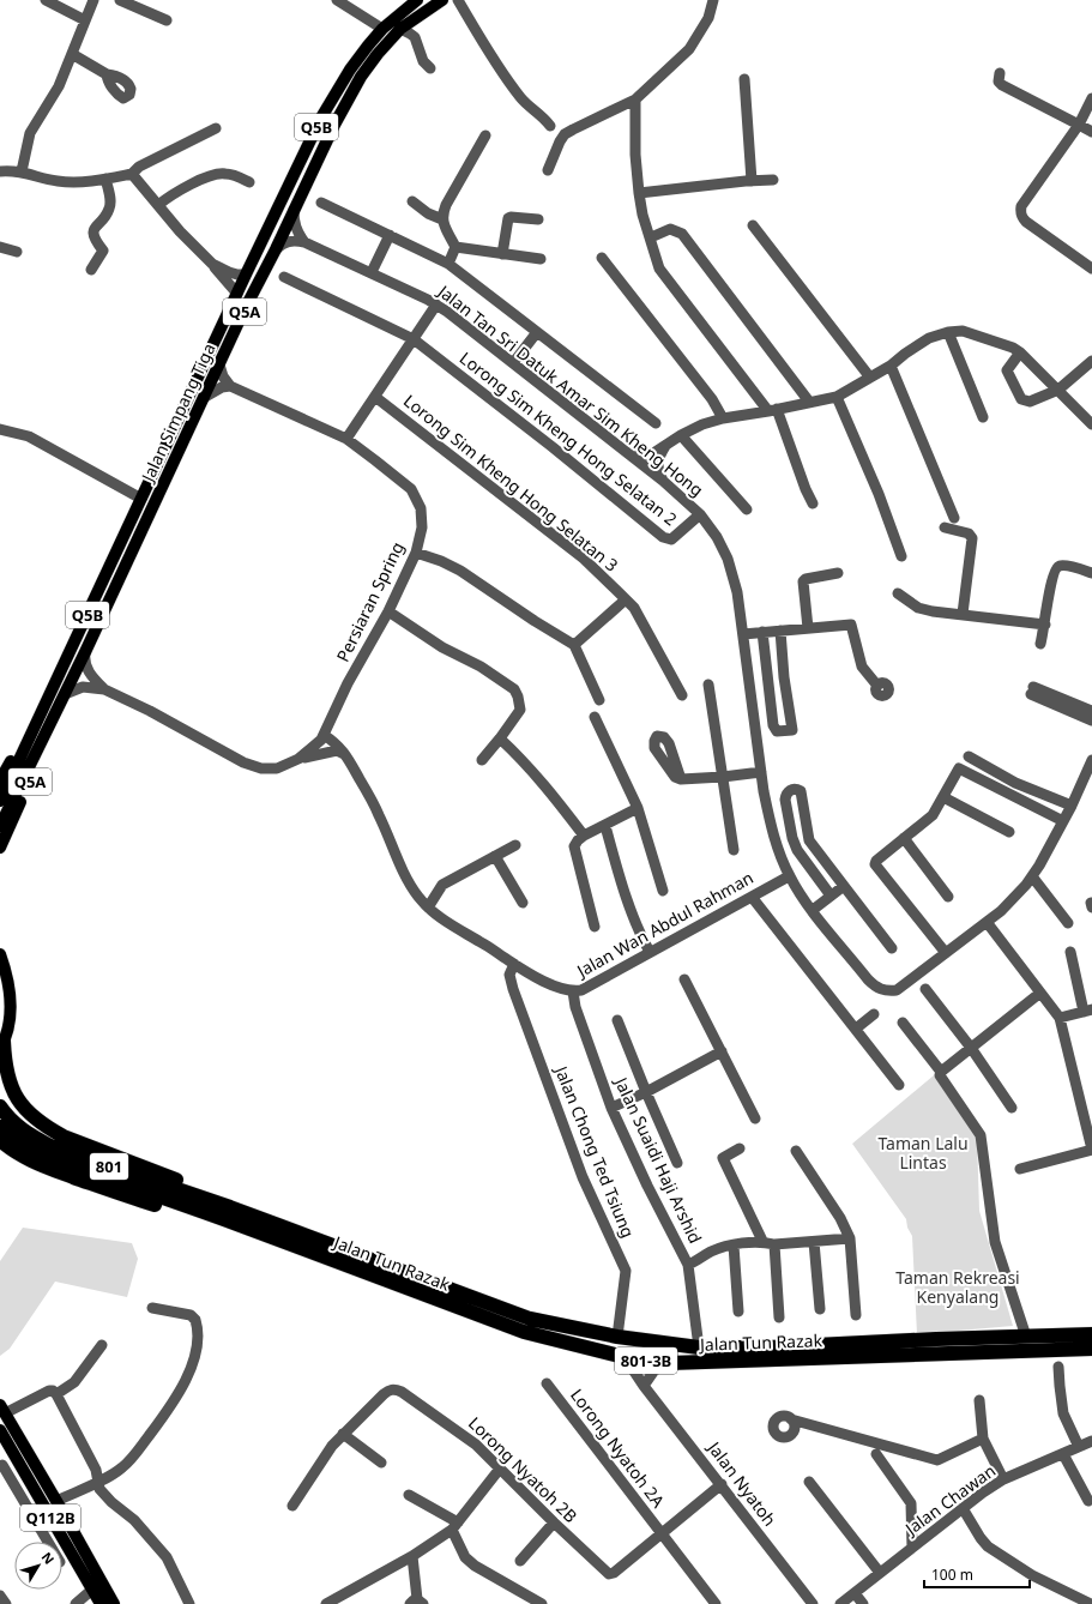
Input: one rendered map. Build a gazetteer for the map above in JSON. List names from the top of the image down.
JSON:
{
  "streets": {
    "highway": ["801", "Jalan Tun Razak", "801-3B"],
    "main road": [
      "Q5B",
      "Q5A",
      "Jalan Simpang Tiga",
      "Q112B"
    ],
    "street": [
      "Jalan Tan Sri Datuk Amar Sim Kheng Hong",
      "Lorong Sim Kheng Hong Selatan 2",
      "Lorong Sim Kheng Hong Selatan 3",
      "Persiaran Spring",
      "Jalan Wan Abdul Rahman",
      "Jalan Chong Ted Tsiung",
      "Jalan Suaidi Haji Arshid",
      "Lorong Nyatoh 2A",
      "Lorong Nyatoh 2B",
      "Jalan Nyatoh",
      "Jalan Chawan"
    ]
  },
  "crossings": [
    ["Q5B", "Jalan Simpang Tiga"],
    ["Q5A", "Jalan Simpang Tiga"],
    ["Jalan Tan Sri Datuk Amar Sim Kheng Hong", "Jalan Simpang Tiga"],
    ["Jalan Tan Sri Datuk Amar Sim Kheng Hong", "Lorong Sim Kheng Hong Selatan 2"],
    ["Jalan Tan Sri Datuk Amar Sim Kheng Hong", "Jalan Wan Abdul Rahman"],
    ["Persiaran Spring", "Jalan Wan Abdul Rahman"],
    ["Jalan Wan Abdul Rahman", "Jalan Chong Ted Tsiung"],
    ["Jalan Wan Abdul Rahman", "Jalan Suaidi Haji Arshid"],
    ["Jalan Chong Ted Tsiung", "Jalan Tun Razak"],
    ["Jalan Suaidi Haji Arshid", "Jalan Tun Razak"],
    ["801", "Jalan Tun Razak"],
    ["Jalan Tun Razak", "Jalan Nyatoh"],
    ["Lorong Nyatoh 2A", "Lorong Nyatoh 2B"]
  ],
  "parks": ["Taman Lalu Lintas", "Taman Rekreasi Kenyalang"],
  "scale_bar": "100 m",
  "north": "top right"
}
